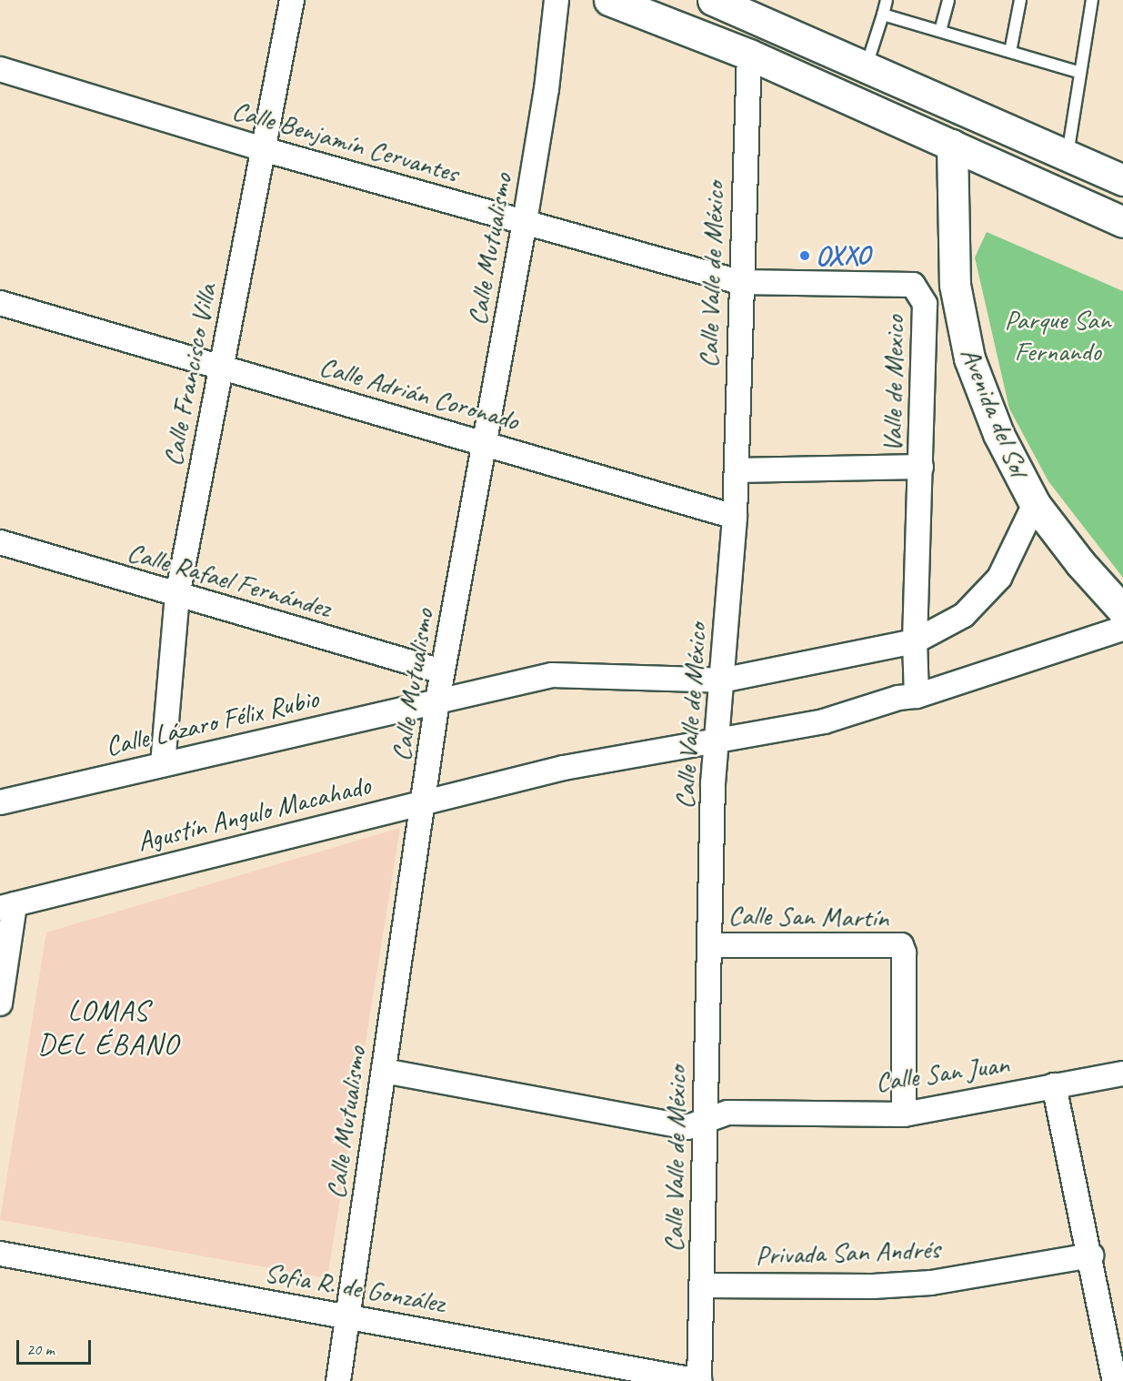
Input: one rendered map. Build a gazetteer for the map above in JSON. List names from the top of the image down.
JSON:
{
  "streets": {
    "main road": ["Avenida del Sol"],
    "street": [
      "Calle Benjamín Cervantes",
      "Calle Mutualismo",
      "Calle Valle de México",
      "Calle Francisco Villa",
      "Valle de Mexico",
      "Calle Adrián Coronado",
      "Calle Rafael Fernández",
      "Calle Lázaro Félix Rubio",
      "Agustín Angulo Macahado",
      "Calle San Martín",
      "Calle San Juan",
      "Privada San Andrés",
      "Sofia R. de González"
    ]
  },
  "crossings": [
    ["Calle Benjamín Cervantes", "Calle Mutualismo"],
    ["Calle Benjamín Cervantes", "Calle Valle de México"],
    ["Calle Benjamín Cervantes", "Calle Francisco Villa"],
    ["Calle Benjamín Cervantes", "Valle de Mexico"],
    ["Calle Mutualismo", "Calle Adrián Coronado"],
    ["Calle Mutualismo", "Calle Rafael Fernández"],
    ["Calle Mutualismo", "Calle Lázaro Félix Rubio"],
    ["Calle Mutualismo", "Agustín Angulo Macahado"],
    ["Calle Mutualismo", "Calle San Juan"],
    ["Calle Mutualismo", "Sofia R. de González"],
    ["Calle Valle de México", "Valle de Mexico"],
    ["Calle Valle de México", "Calle Adrián Coronado"],
    ["Calle Valle de México", "Calle Lázaro Félix Rubio"],
    ["Calle Valle de México", "Agustín Angulo Macahado"],
    ["Calle Valle de México", "Calle San Martín"],
    ["Calle Valle de México", "Calle San Juan"],
    ["Calle Valle de México", "Privada San Andrés"],
    ["Calle Valle de México", "Sofia R. de González"],
    ["Calle Francisco Villa", "Calle Adrián Coronado"],
    ["Calle Francisco Villa", "Calle Rafael Fernández"],
    ["Calle Francisco Villa", "Calle Lázaro Félix Rubio"],
    ["Avenida del Sol", "Calle Lázaro Félix Rubio"],
    ["Calle San Martín", "Calle San Juan"]
  ],
  "districts": ["LOMAS DEL ÉBANO"],
  "parks": ["Parque San Fernando"],
  "places": ["OXXO"],
  "scale_bar": "20 m"
}
